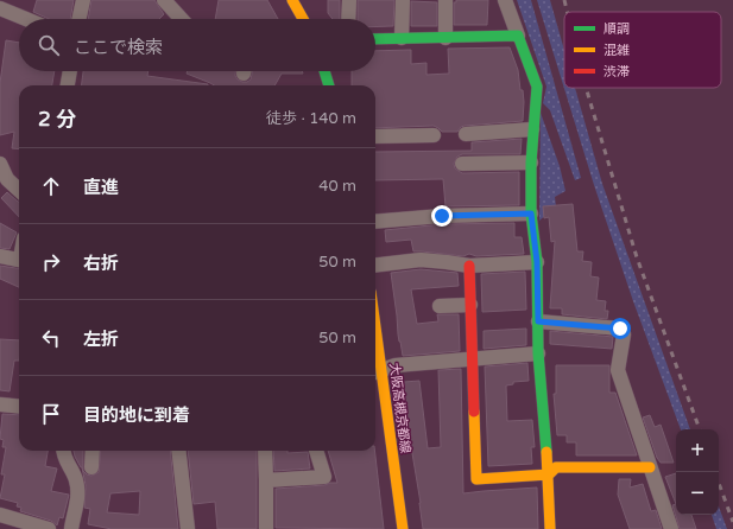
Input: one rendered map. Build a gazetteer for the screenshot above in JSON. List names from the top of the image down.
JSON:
{
  "streets": {
    "street": ["大阪高槻京都線"]
  },
  "legend": ["順調", "混雑", "渋滞"],
  "page": {
    "search": "ここで検索",
    "heading": ["2 分", "徒歩 · 140 m"],
    "list": [
      ["直進", "40 m"],
      ["右折", "50 m"],
      ["左折", "50 m"],
      "目的地に到着"
    ],
    "map_buttons": ["+", "−"]
  }
}
